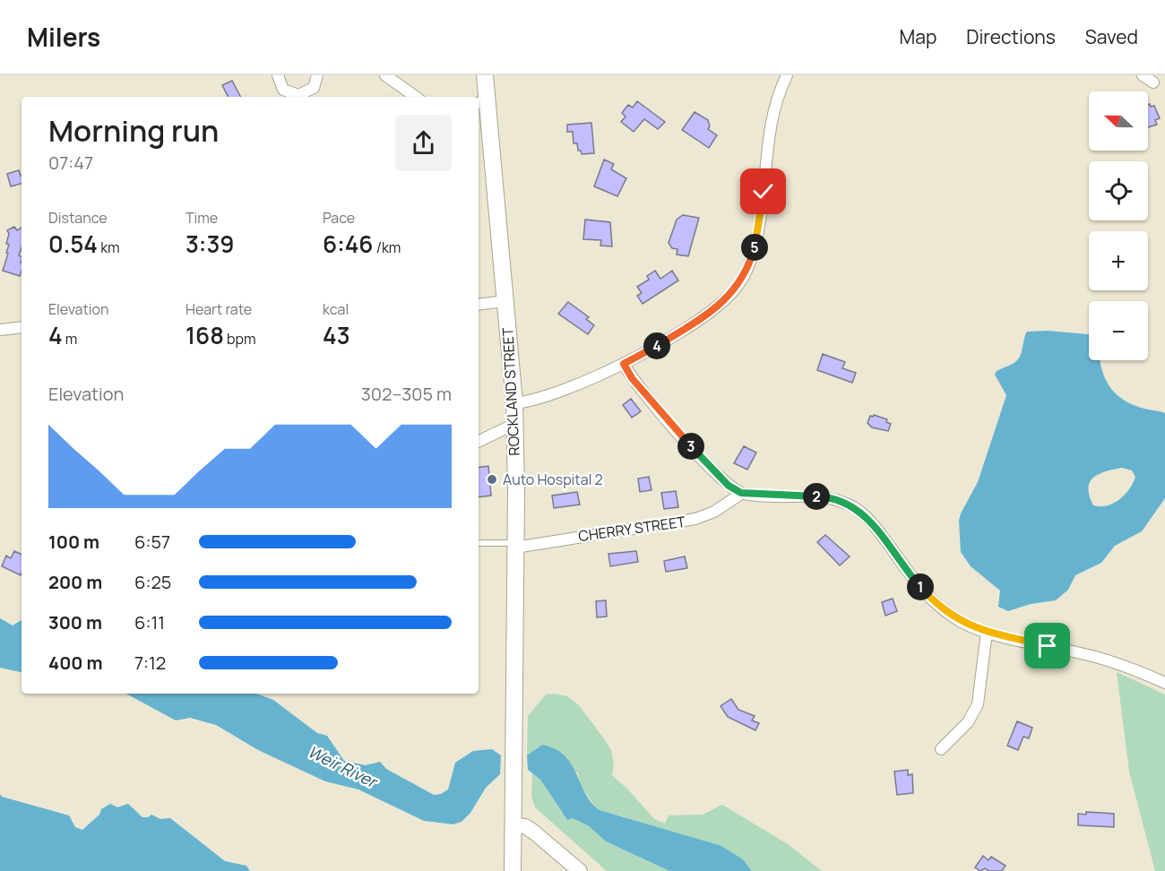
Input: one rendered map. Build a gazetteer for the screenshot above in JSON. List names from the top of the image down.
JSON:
{
  "streets": {
    "main road": ["ROCKLAND STREET"],
    "street": ["CHERRY STREET"]
  },
  "crossings": [
    ["ROCKLAND STREET", "CHERRY STREET"]
  ],
  "water": ["Weir River"],
  "places": ["Auto Hospital 2"],
  "north": "left",
  "page": {
    "header": "Milers",
    "nav": ["Map", "Directions", "Saved"],
    "map_buttons": ["+", "−"],
    "heading": ["Morning run", "07:47"],
    "stats": [
      ["Distance", "0.54 km"],
      ["Time", "3:39"],
      ["Pace", "6:46 /km"],
      ["Elevation", "4 m"],
      ["Heart rate", "168 bpm"],
      ["kcal", "43"]
    ],
    "pins": [
      "5",
      "4",
      "3",
      "2",
      "1"
    ],
    "chart": ["Elevation", "302–305 m"],
    "list": [
      {
        "name": "100 m",
        "note": "6:57"
      },
      {
        "name": "200 m",
        "note": "6:25"
      },
      {
        "name": "300 m",
        "note": "6:11"
      },
      {
        "name": "400 m",
        "note": "7:12"
      }
    ]
  }
}
